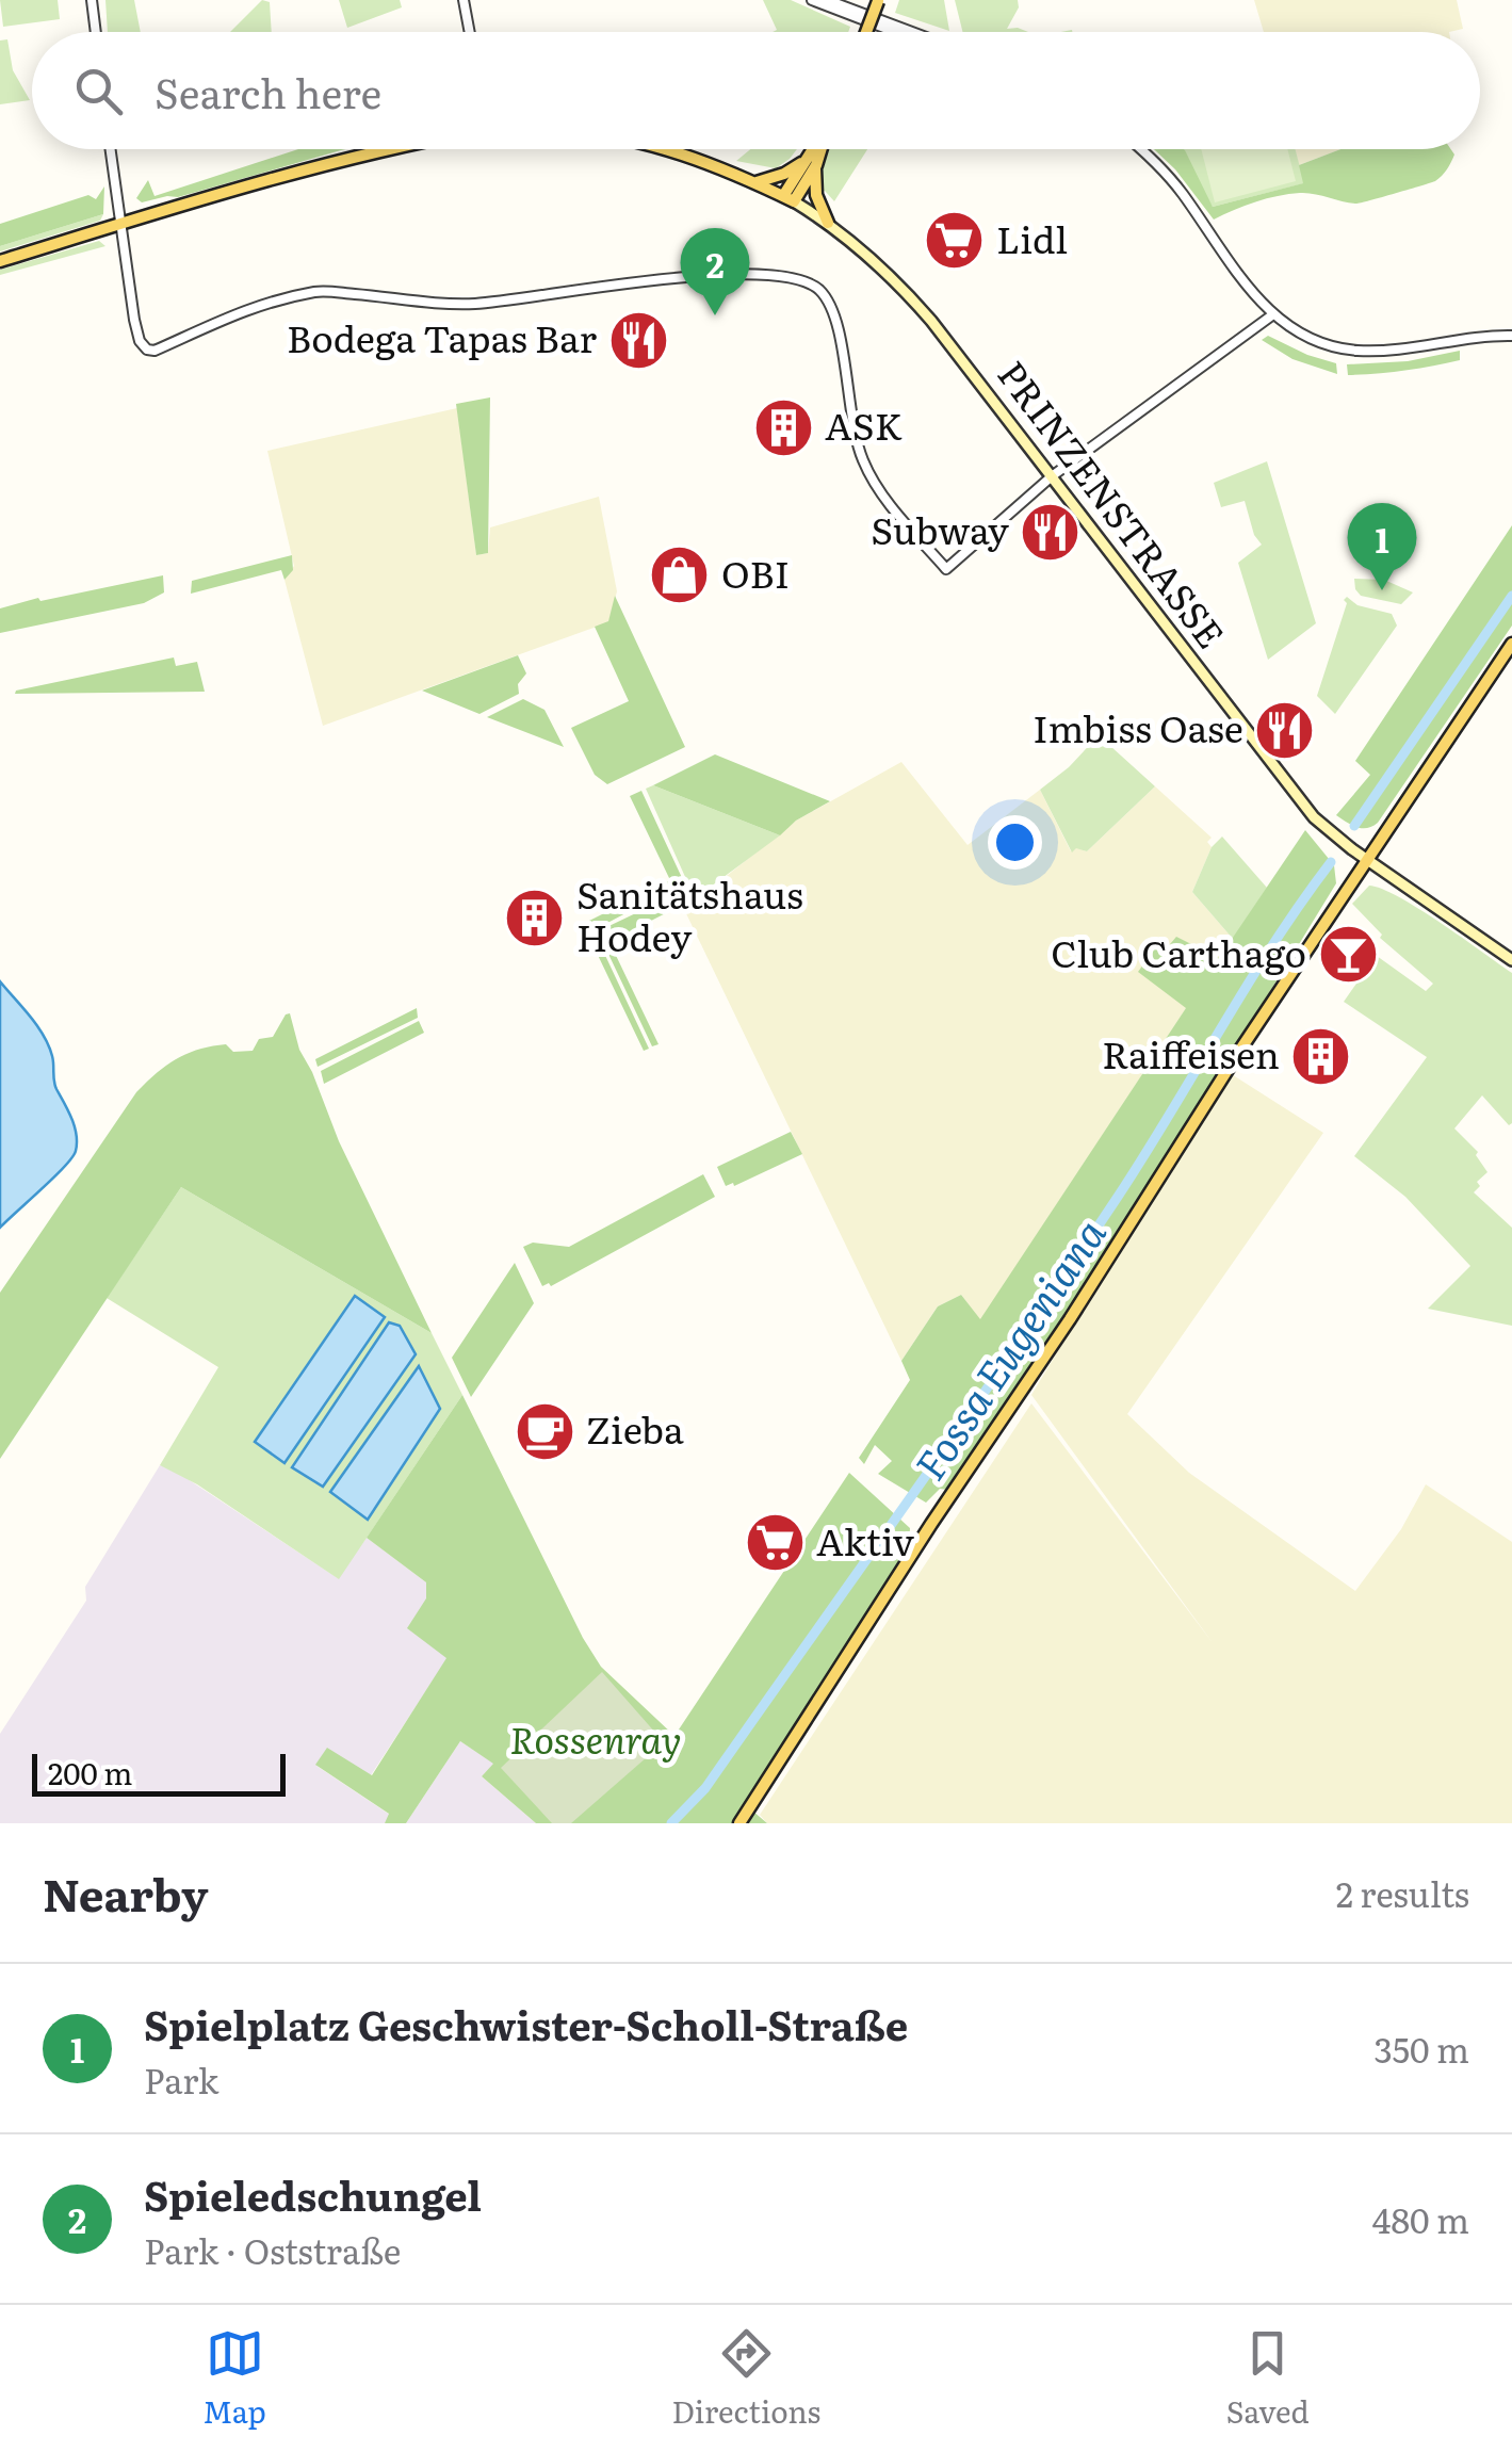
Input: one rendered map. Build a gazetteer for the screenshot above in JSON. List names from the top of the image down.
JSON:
{
  "streets": {
    "main road": ["PRINZENSTRASSE"]
  },
  "water": ["Fossa Eugeniana"],
  "parks": ["Rossenray"],
  "places": {
    "supermarket": ["Lidl", "Aktiv"],
    "restaurant": ["Bodega Tapas Bar", "Subway", "Imbiss Oase"],
    "building": ["ASK", "Sanitätshaus Hodey", "Raiffeisen"],
    "shop": ["OBI"],
    "bar": ["Club Carthago"],
    "cafe": ["Zieba"]
  },
  "scale_bar": "200 m",
  "page": {
    "search": "Search here",
    "pins": ["2", "1"],
    "scale": "200 m",
    "heading": ["Nearby", "2 results"],
    "list": [
      {
        "mark": "1",
        "name": "Spielplatz Geschwister-Scholl-Straße",
        "note": "Park",
        "value": "350 m"
      },
      {
        "mark": "2",
        "name": "Spieledschungel",
        "note": "Park · Oststraße",
        "value": "480 m"
      }
    ],
    "nav": ["Map", "Directions", "Saved"]
  }
}
